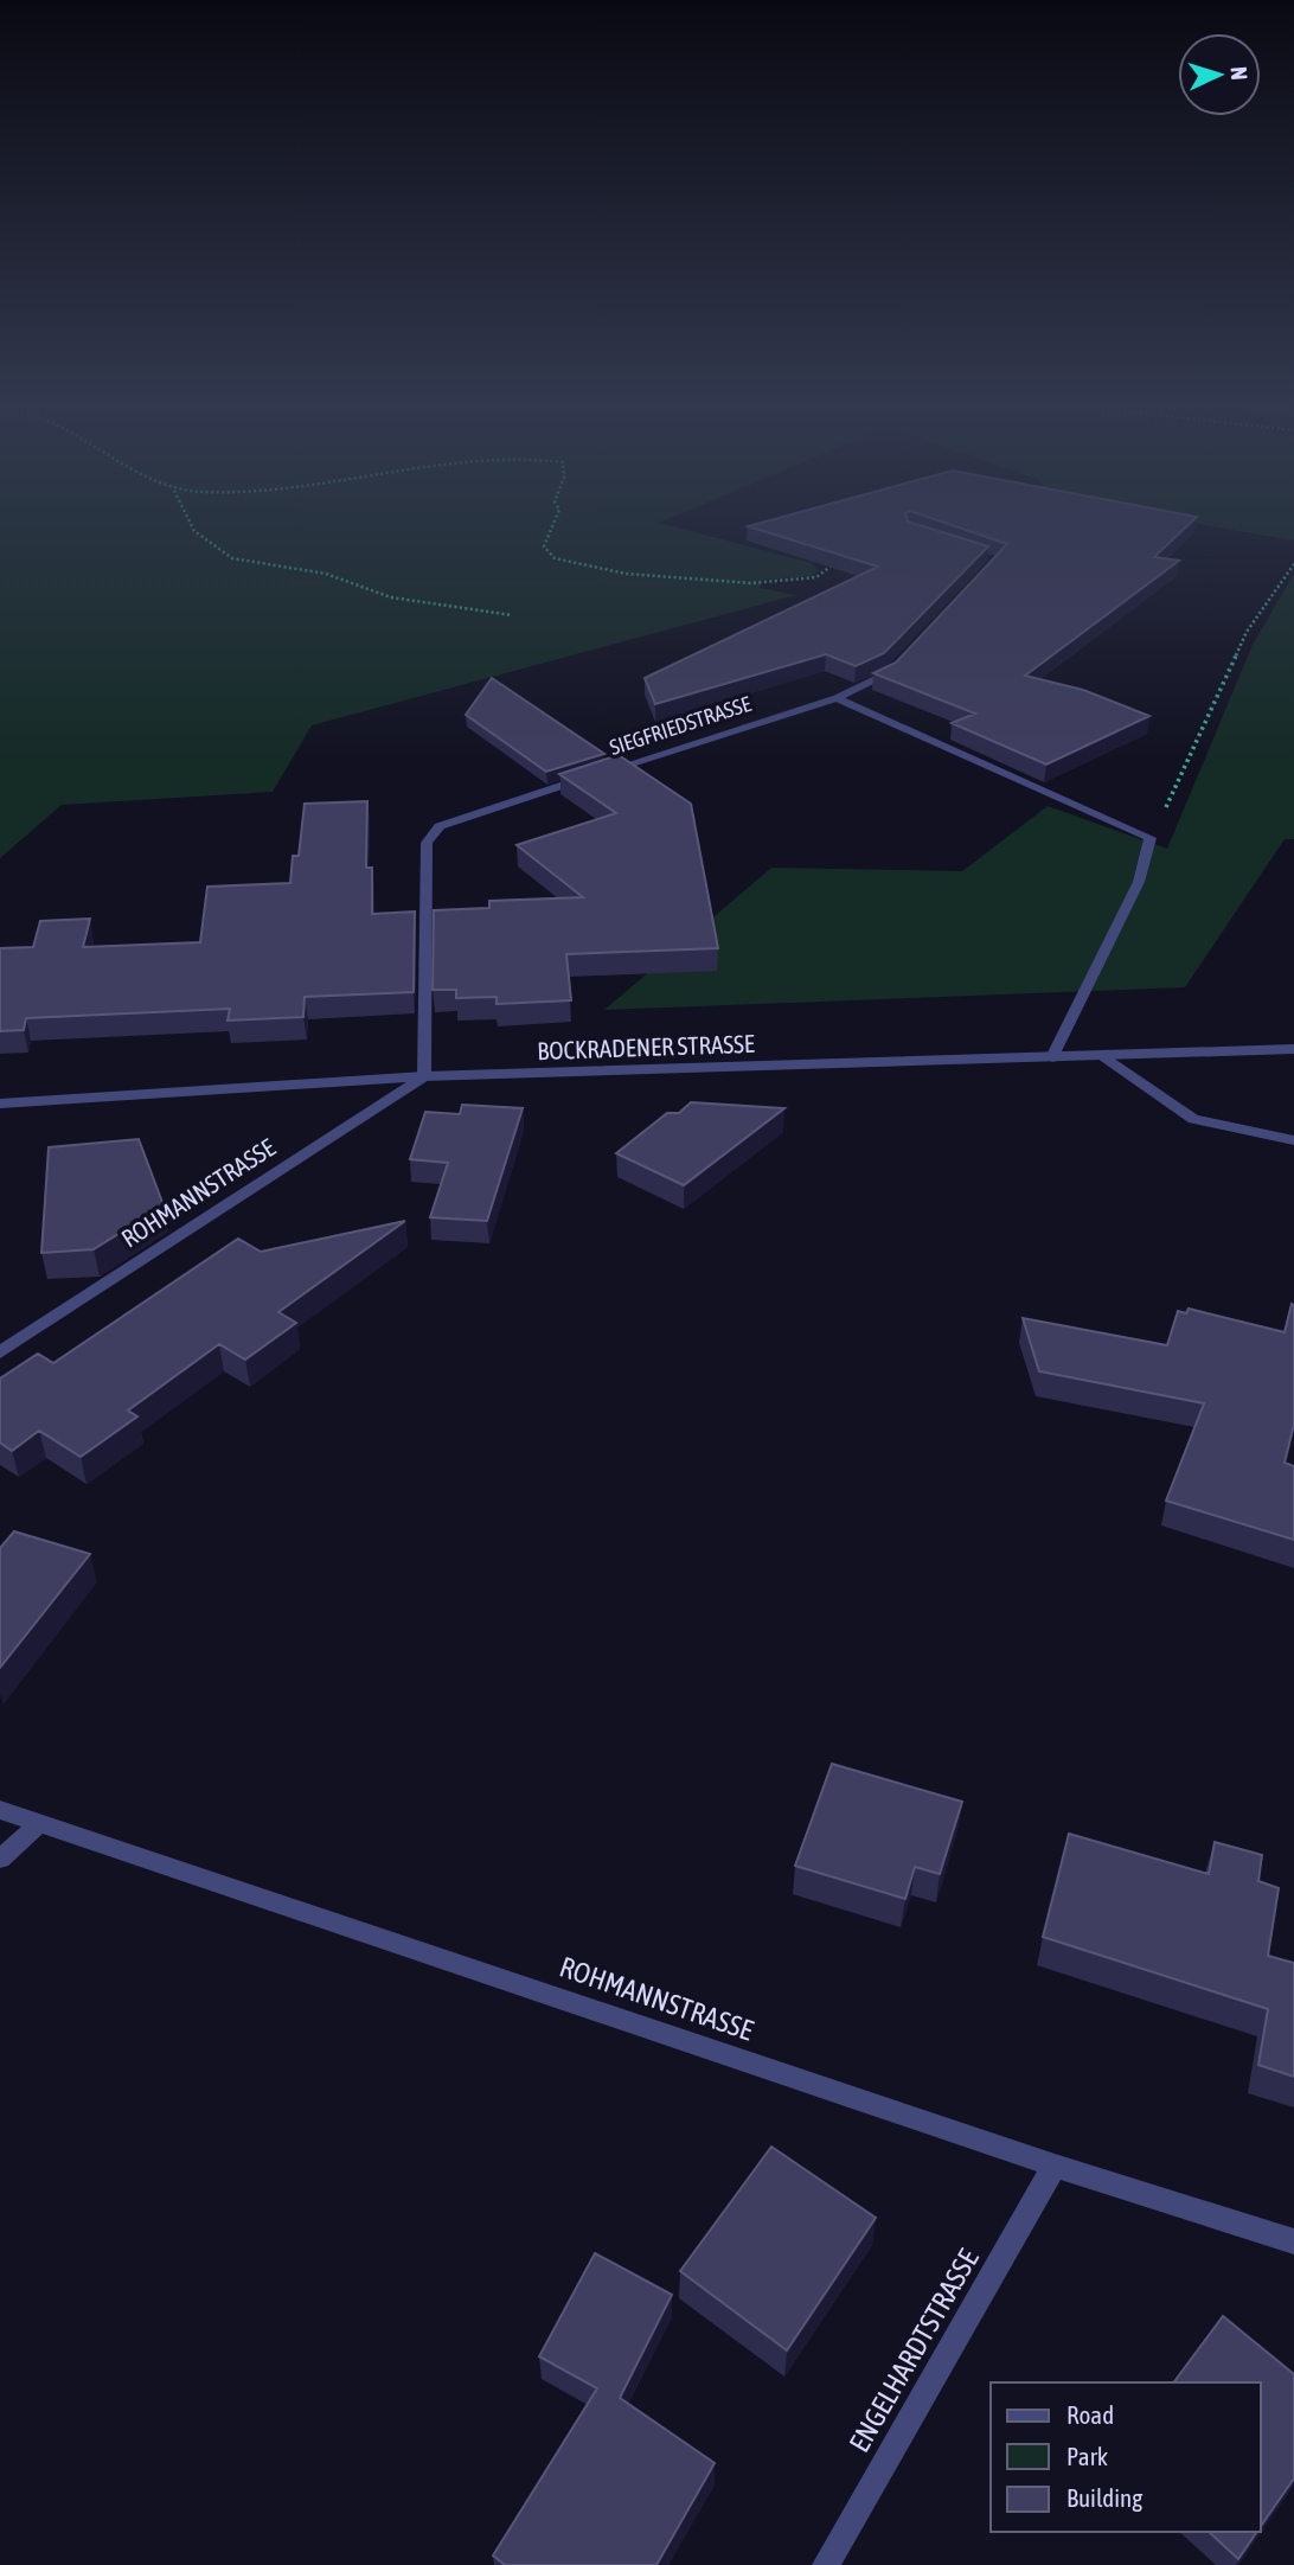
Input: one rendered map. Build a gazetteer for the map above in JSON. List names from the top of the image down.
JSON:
{
  "streets": {
    "street": [
      "SIEGFRIEDSTRASSE",
      "BOCKRADENER STRASSE",
      "ROHMANNSTRASSE",
      "ENGELHARDTSTRASSE"
    ]
  },
  "crossings": [
    ["SIEGFRIEDSTRASSE", "BOCKRADENER STRASSE"],
    ["SIEGFRIEDSTRASSE", "ROHMANNSTRASSE"],
    ["BOCKRADENER STRASSE", "ROHMANNSTRASSE"],
    ["ROHMANNSTRASSE", "ENGELHARDTSTRASSE"]
  ],
  "legend": ["Road", "Park", "Building"],
  "north": "right"
}
